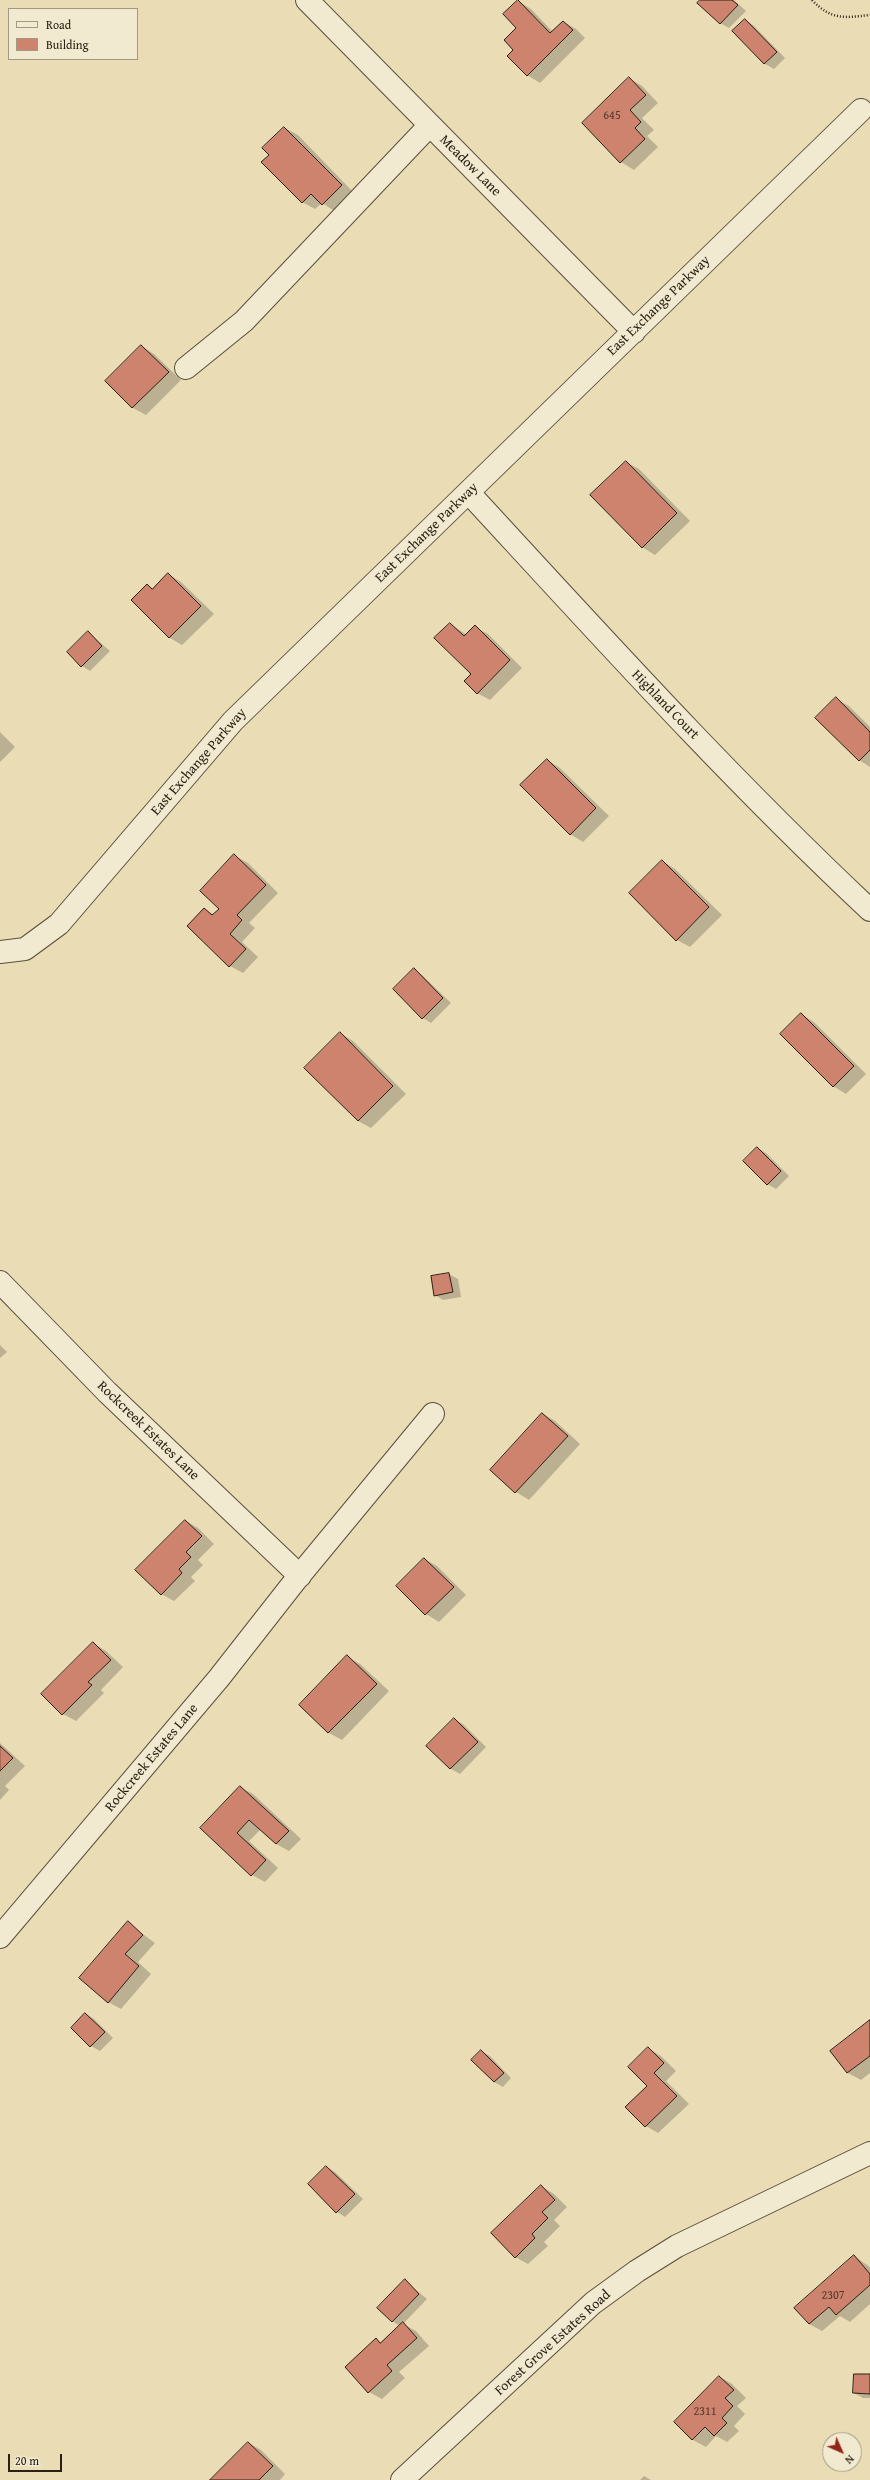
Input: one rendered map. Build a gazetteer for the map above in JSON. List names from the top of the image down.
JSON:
{
  "streets": {
    "street": [
      "Meadow Lane",
      "East Exchange Parkway",
      "Highland Court",
      "Rockcreek Estates Lane",
      "Forest Grove Estates Road"
    ]
  },
  "crossings": [
    ["Meadow Lane", "East Exchange Parkway"],
    ["East Exchange Parkway", "Highland Court"]
  ],
  "house_numbers": ["645", "2307", "2311"],
  "legend": ["Road", "Building"],
  "scale_bar": "20 m",
  "north": "bottom right"
}
